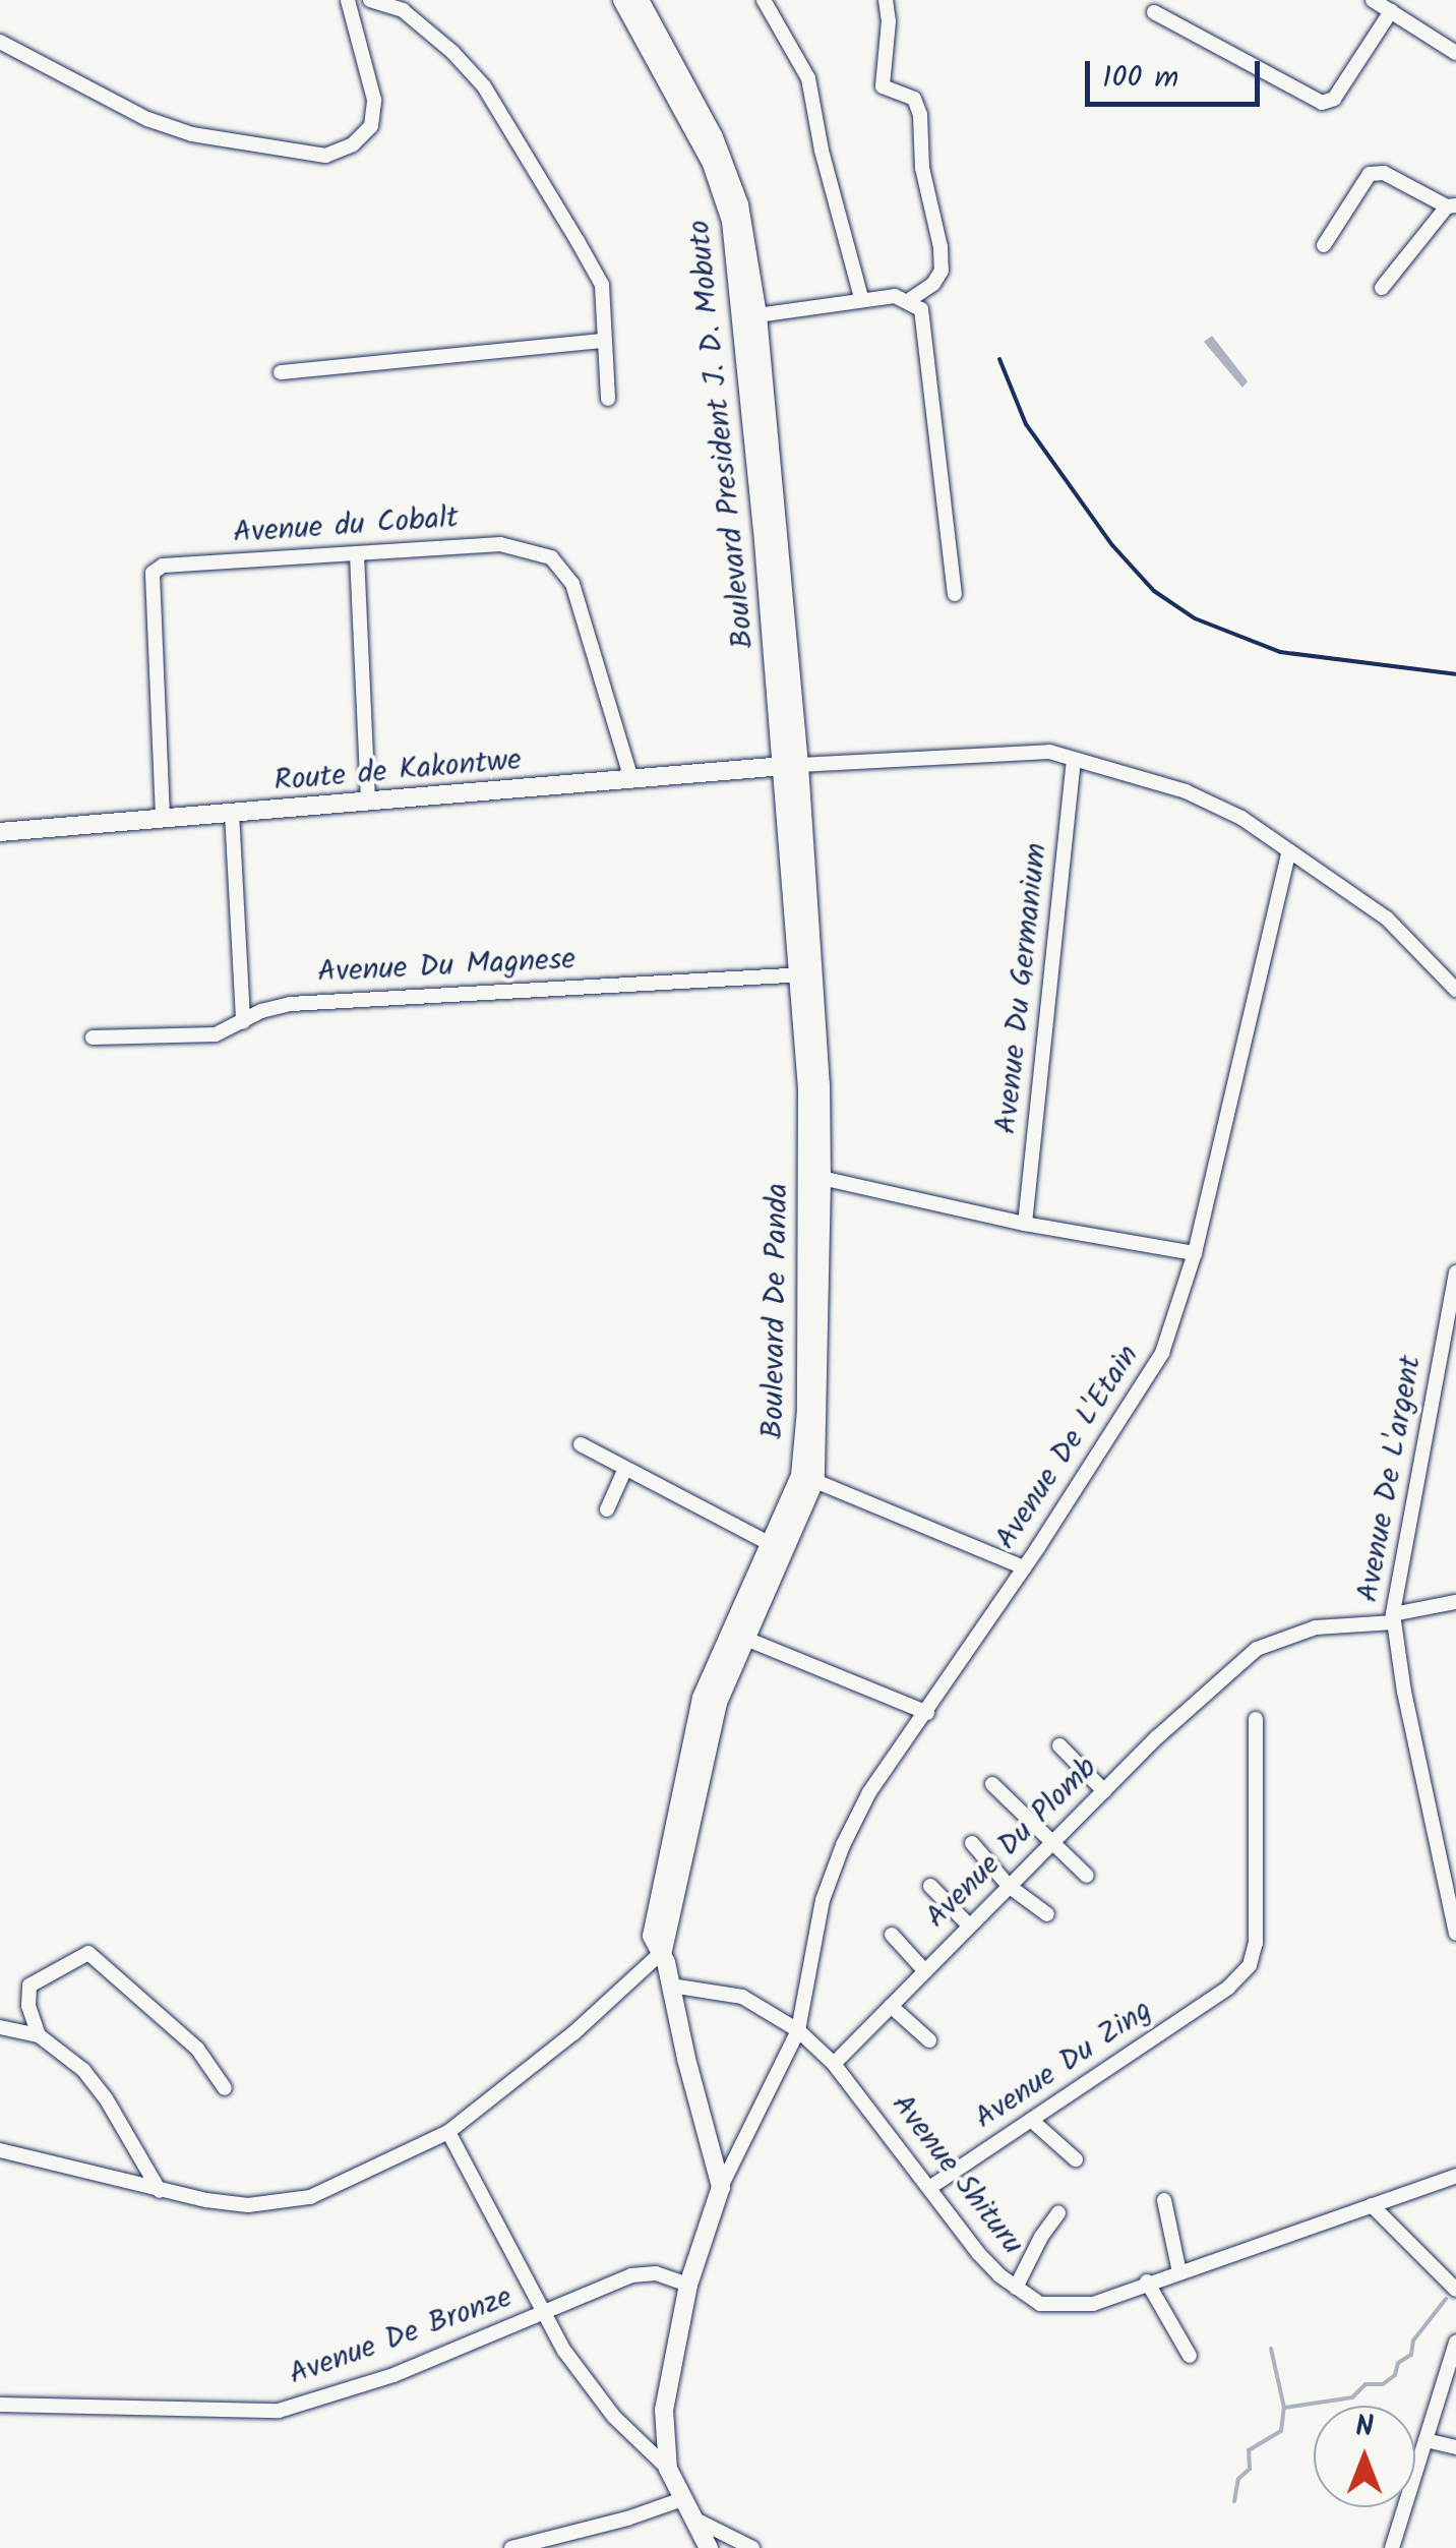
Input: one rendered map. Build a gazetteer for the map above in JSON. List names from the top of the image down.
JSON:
{
  "streets": {
    "street": [
      "Boulevard President J. D. Mobuto",
      "Avenue du Cobalt",
      "Route de Kakontwe",
      "Avenue Du Magnese",
      "Avenue Du Germanium",
      "Boulevard De Panda",
      "Avenue De L'Etain",
      "Avenue De L'argent",
      "Avenue Du Plomb",
      "Avenue Du Zing",
      "Avenue Shituru",
      "Avenue De Bronze"
    ]
  },
  "crossings": [
    ["Boulevard President J. D. Mobuto", "Route de Kakontwe"],
    ["Boulevard President J. D. Mobuto", "Boulevard De Panda"],
    ["Avenue du Cobalt", "Route de Kakontwe"],
    ["Route de Kakontwe", "Boulevard De Panda"],
    ["Avenue Du Magnese", "Boulevard De Panda"],
    ["Boulevard De Panda", "Avenue De L'Etain"],
    ["Boulevard De Panda", "Avenue Shituru"],
    ["Avenue De L'Etain", "Avenue Shituru"],
    ["Avenue De L'argent", "Avenue Du Plomb"],
    ["Avenue Du Plomb", "Avenue Shituru"],
    ["Avenue Du Zing", "Avenue Shituru"]
  ],
  "scale_bar": "100 m",
  "north": "top"
}
